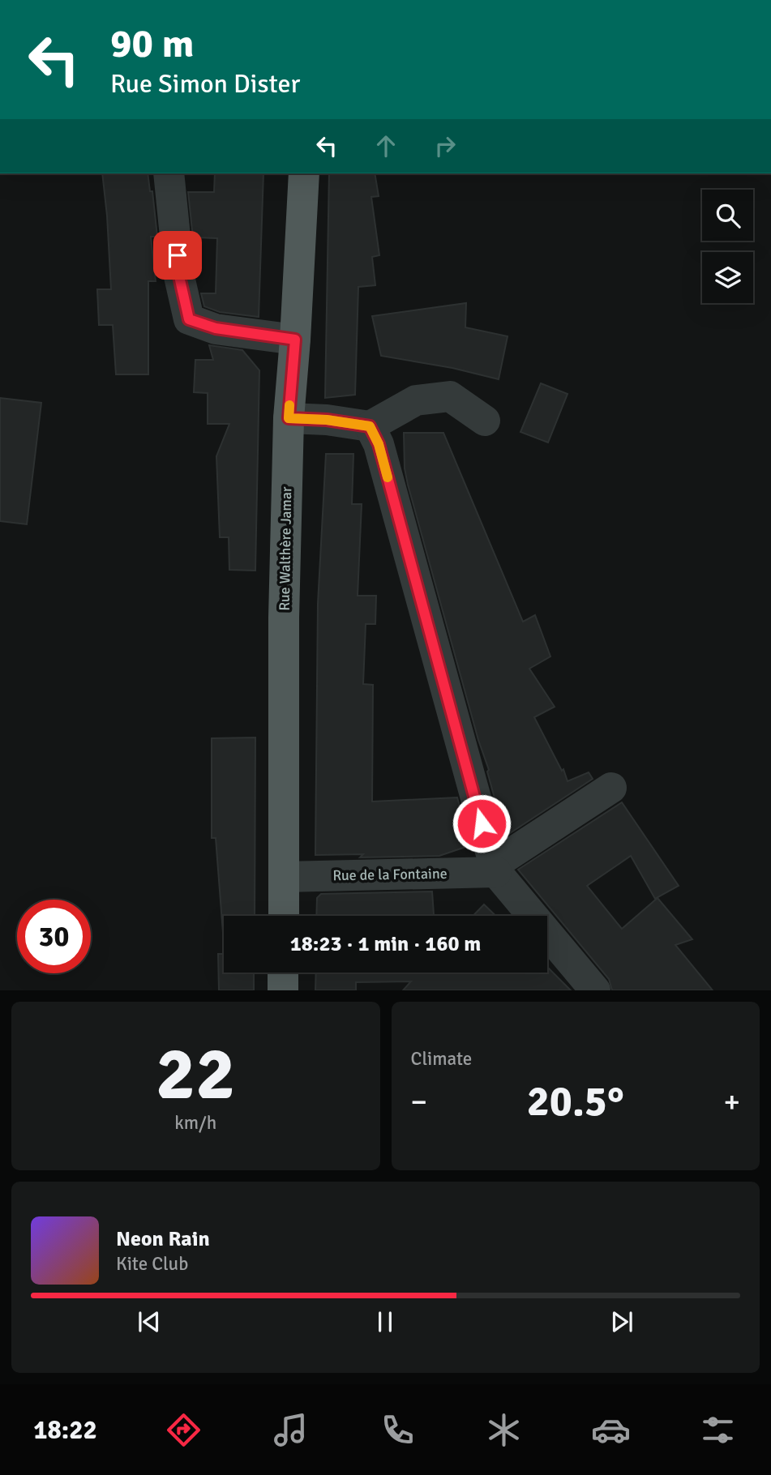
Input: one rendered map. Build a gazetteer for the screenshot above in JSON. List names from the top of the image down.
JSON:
{
  "streets": {
    "main road": ["Rue Walthère Jamar"],
    "street": ["Rue de la Fontaine"]
  },
  "crossings": [
    ["Rue Walthère Jamar", "Rue de la Fontaine"]
  ],
  "page": {
    "turn": ["90 m", "Rue Simon Dister"],
    "limit": "30",
    "trip": "18:23 · 1 min · 160 m",
    "tile": [
      ["22", "km/h"],
      "Climate"
    ],
    "heat": ["−", "20.5°", "+"],
    "song": ["Neon Rain", "Kite Club"],
    "tabs": "18:22"
  }
}
